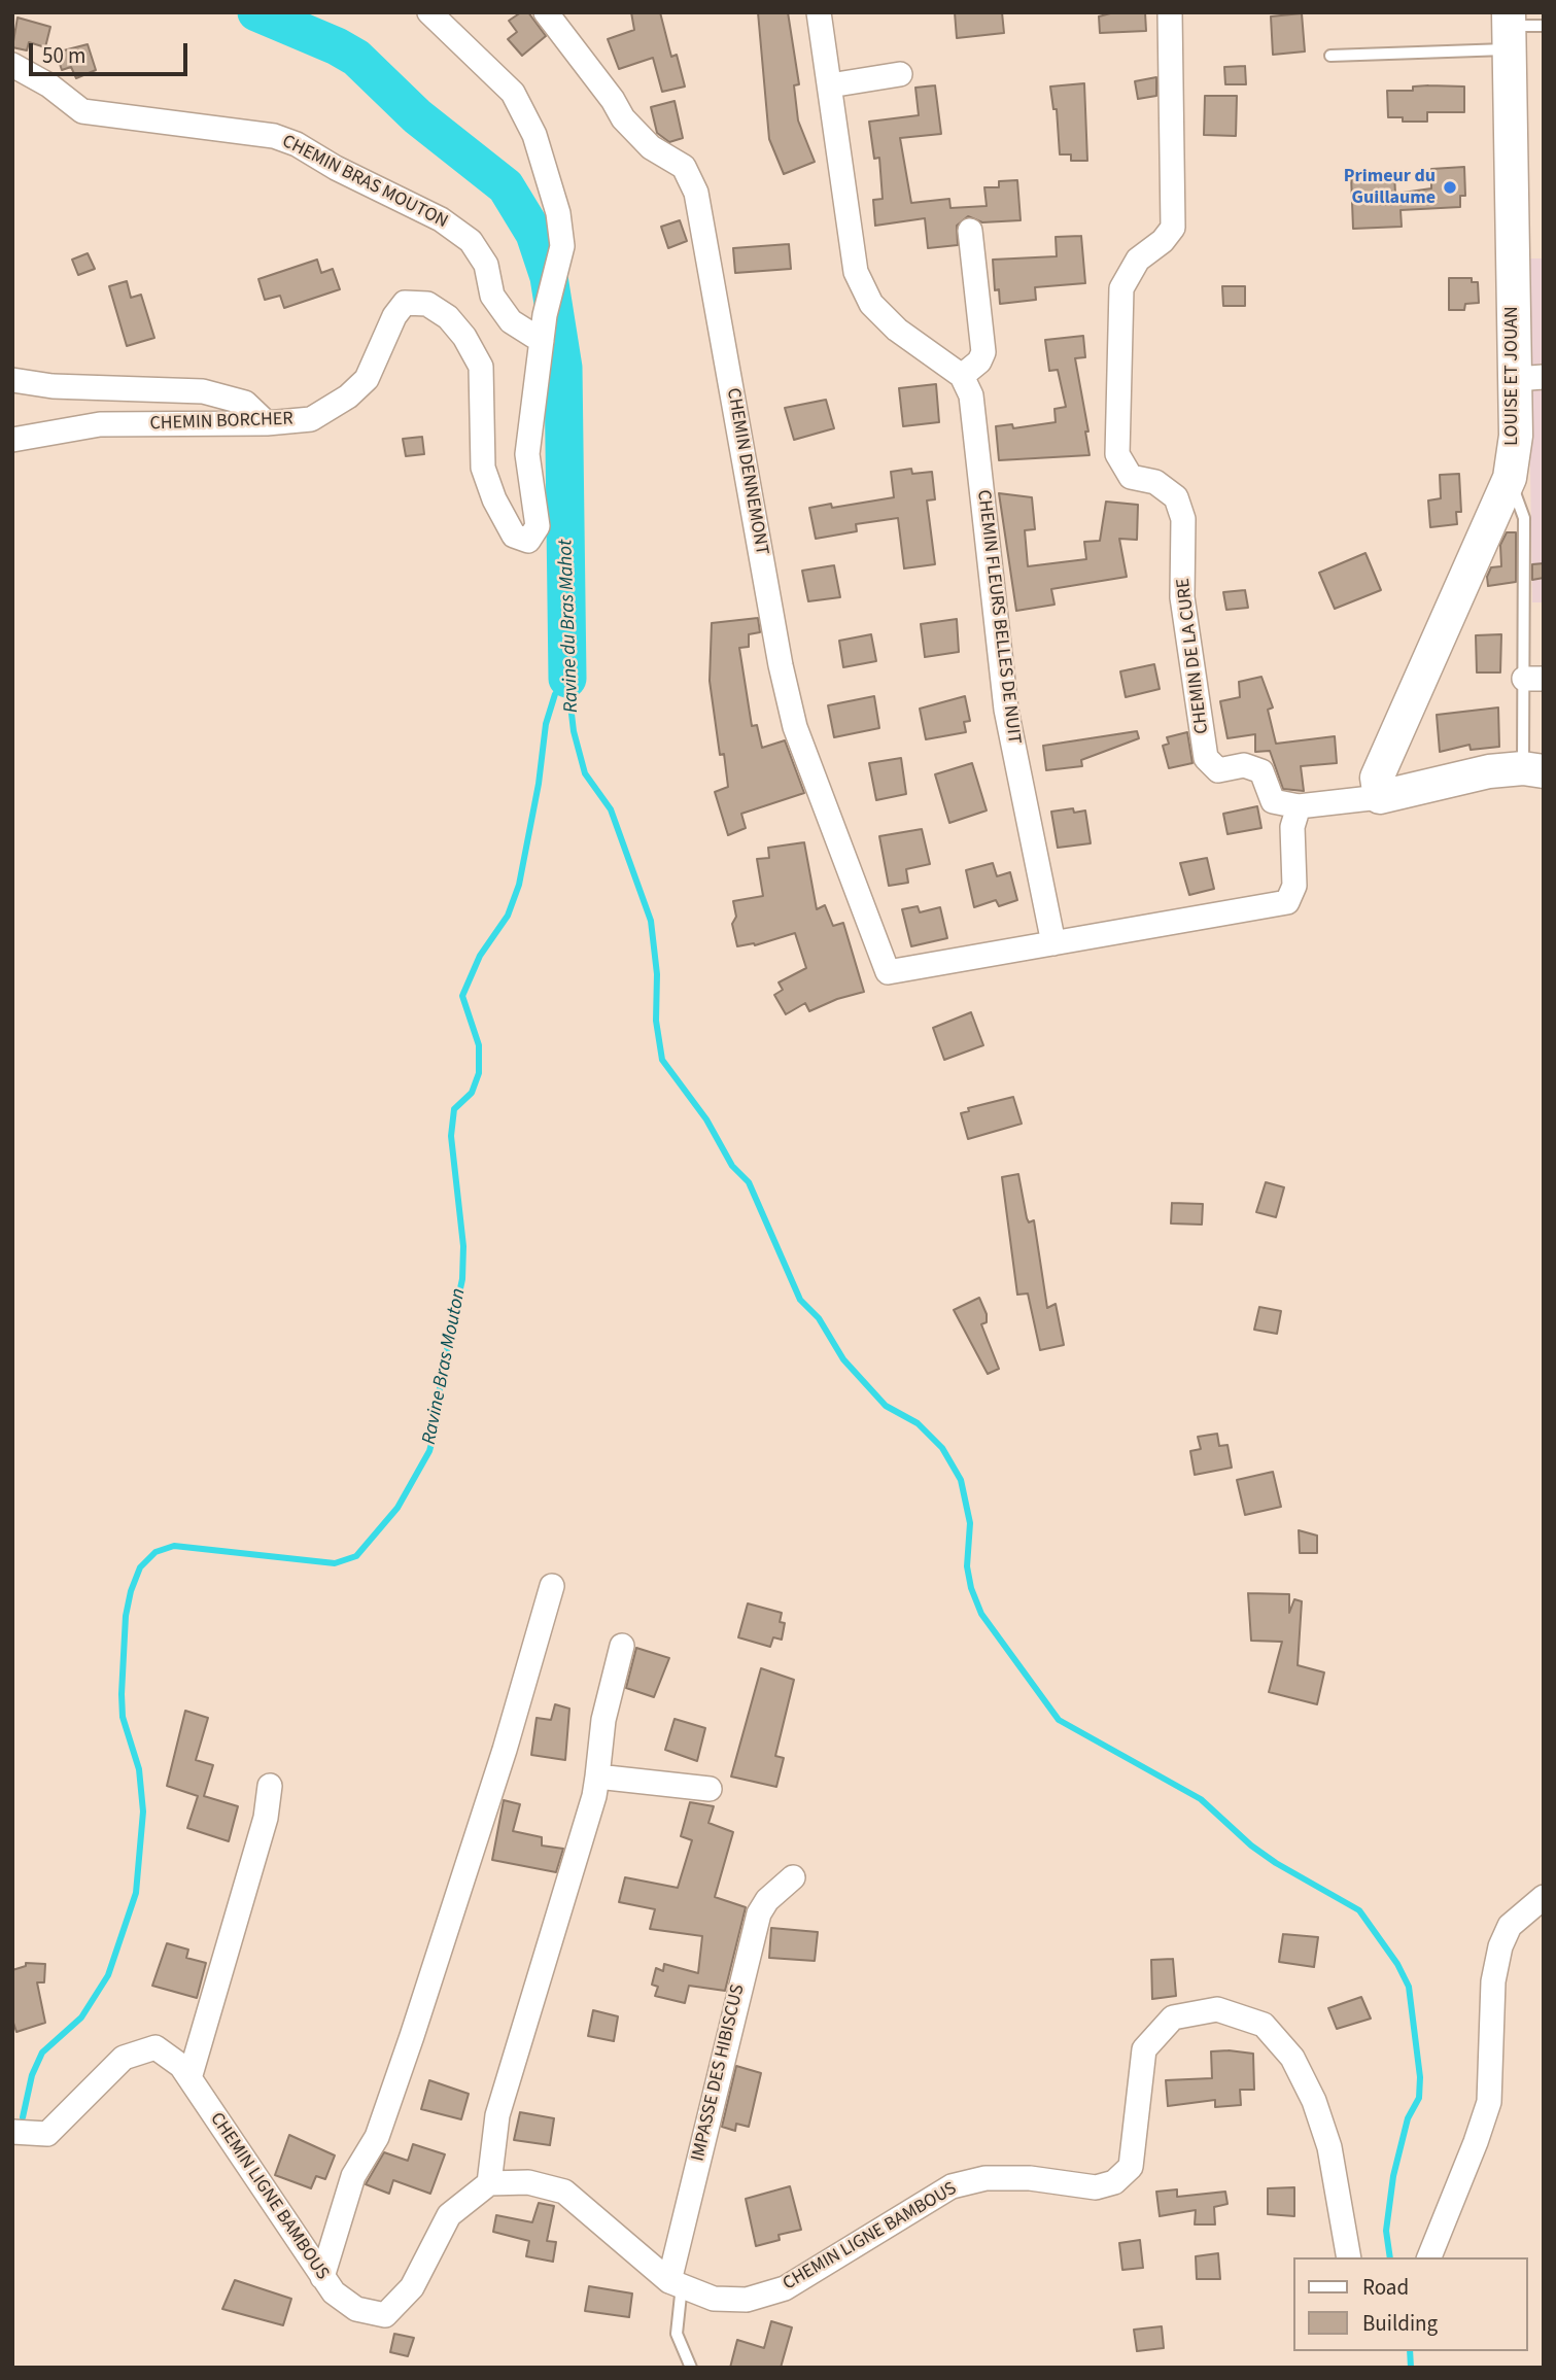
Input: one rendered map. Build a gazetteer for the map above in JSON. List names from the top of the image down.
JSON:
{
  "streets": {
    "main road": ["LOUISE ET JOUAN"],
    "street": [
      "CHEMIN BRAS MOUTON",
      "CHEMIN BORCHER",
      "CHEMIN DENNEMONT",
      "CHEMIN FLEURS BELLES DE NUIT",
      "CHEMIN DE LA CURE",
      "IMPASSE DES HIBISCUS",
      "CHEMIN LIGNE BAMBOUS"
    ]
  },
  "crossings": [
    ["CHEMIN BRAS MOUTON", "CHEMIN BORCHER"],
    ["CHEMIN DENNEMONT", "CHEMIN FLEURS BELLES DE NUIT"],
    ["IMPASSE DES HIBISCUS", "CHEMIN LIGNE BAMBOUS"]
  ],
  "water": ["Ravine du Bras Mahot", "Ravine Bras Mouton"],
  "places": ["Primeur du Guillaume"],
  "legend": ["Road", "Building"],
  "scale_bar": "50 m"
}
